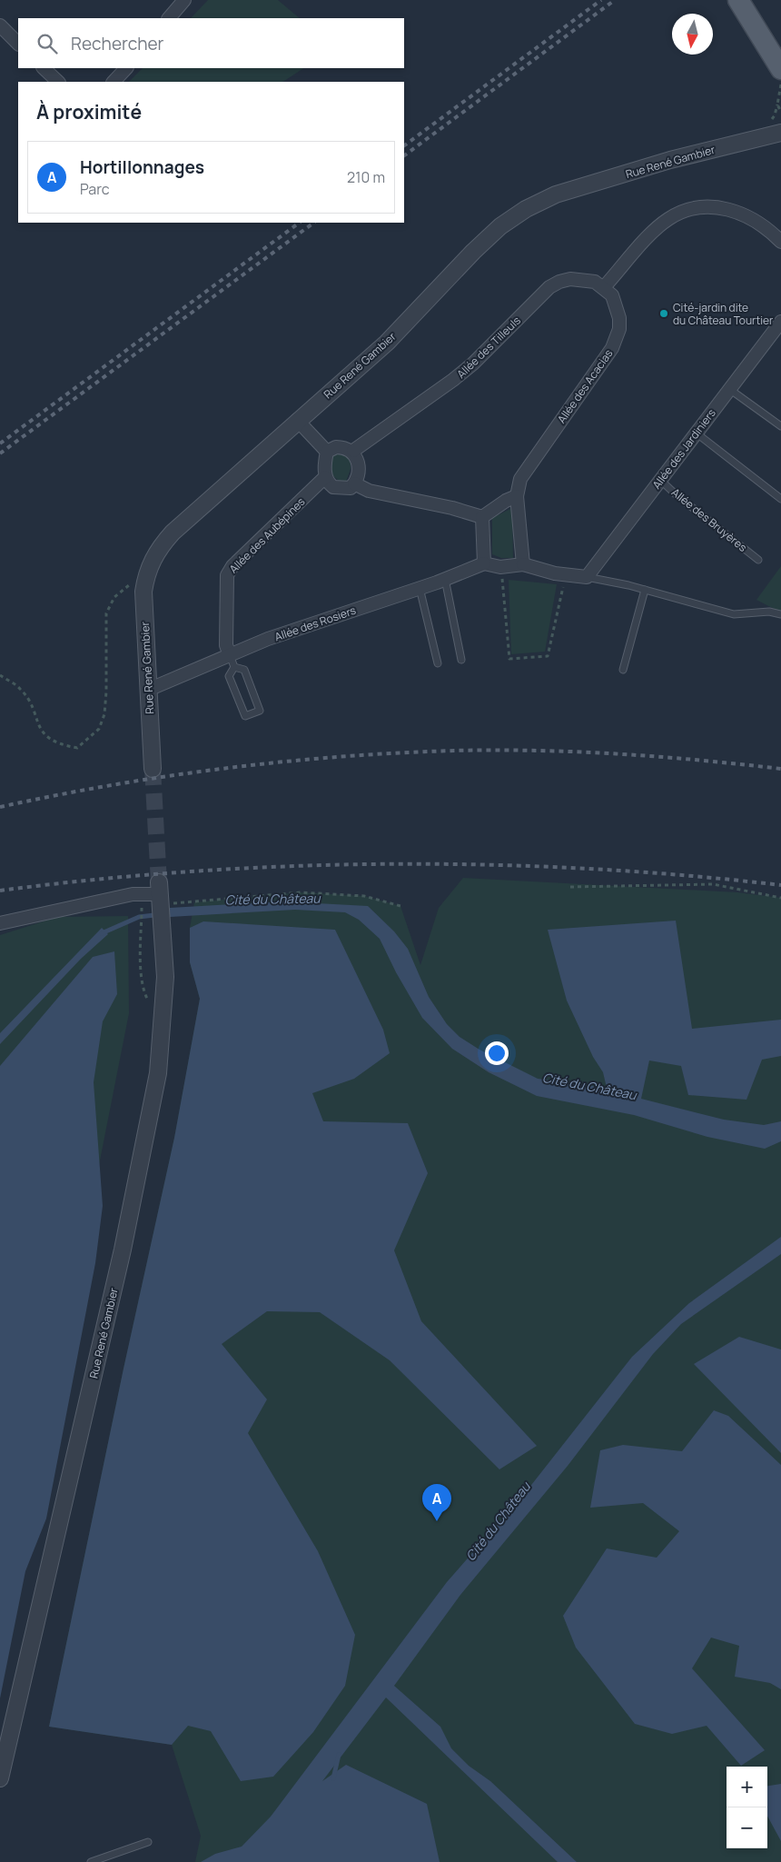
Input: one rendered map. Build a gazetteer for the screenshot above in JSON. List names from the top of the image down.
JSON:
{
  "streets": {
    "street": [
      "Rue René Gambier",
      "Allée des Tilleuls",
      "Allée des Acacias",
      "Allée des Jardiniers",
      "Allée des Aubépines",
      "Allée des Rosiers"
    ],
    "lane": ["Allée des Bruyères"]
  },
  "crossings": [
    ["Rue René Gambier", "Allée des Rosiers"],
    ["Allée des Tilleuls", "Allée des Acacias"],
    ["Allée des Tilleuls", "Allée des Aubépines"],
    ["Allée des Jardiniers", "Allée des Bruyères"],
    ["Allée des Aubépines", "Allée des Rosiers"]
  ],
  "water": ["Cité du Château"],
  "places": ["Cité-jardin dite du Château Tourtier"],
  "north": "bottom",
  "page": {
    "search": "Rechercher",
    "heading": "À proximité",
    "list": [
      {
        "mark": "A",
        "name": "Hortillonnages",
        "note": "Parc",
        "value": "210 m"
      }
    ],
    "pins": "A",
    "map_buttons": ["+", "−"]
  }
}
